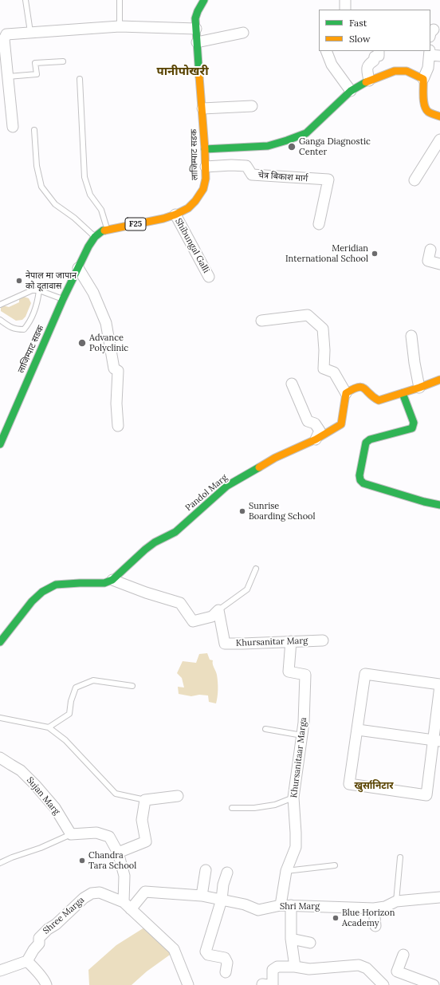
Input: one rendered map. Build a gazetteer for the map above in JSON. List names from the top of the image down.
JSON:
{
  "streets": {
    "street": [
      "लाजिम्पाट सडक",
      "चेत्र बिकाश मार्ग",
      "F25",
      "Shibungal Galli",
      "Pandol Marg",
      "Khursanitar Marg",
      "Khursanitaar Marga",
      "Sujan Marg",
      "Shri Marg",
      "Shree Marga"
    ]
  },
  "crossings": [
    ["लाजिम्पाट सडक", "चेत्र बिकाश मार्ग"],
    ["लाजिम्पाट सडक", "Shibungal Galli"],
    ["Khursanitar Marg", "Khursanitaar Marga"],
    ["Khursanitaar Marga", "Shri Marg"],
    ["Shri Marg", "Shree Marga"]
  ],
  "districts": ["पानीपोखरी", "खुर्सानिटार"],
  "places": [
    "Ganga Diagnostic Center",
    "Meridian International School",
    "नेपाल मा जापान को दूतावास",
    "Advance Polyclinic",
    "Sunrise Boarding School",
    "Chandra Tara School",
    "Blue Horizon Academy"
  ],
  "legend": ["Fast", "Slow"]
}
